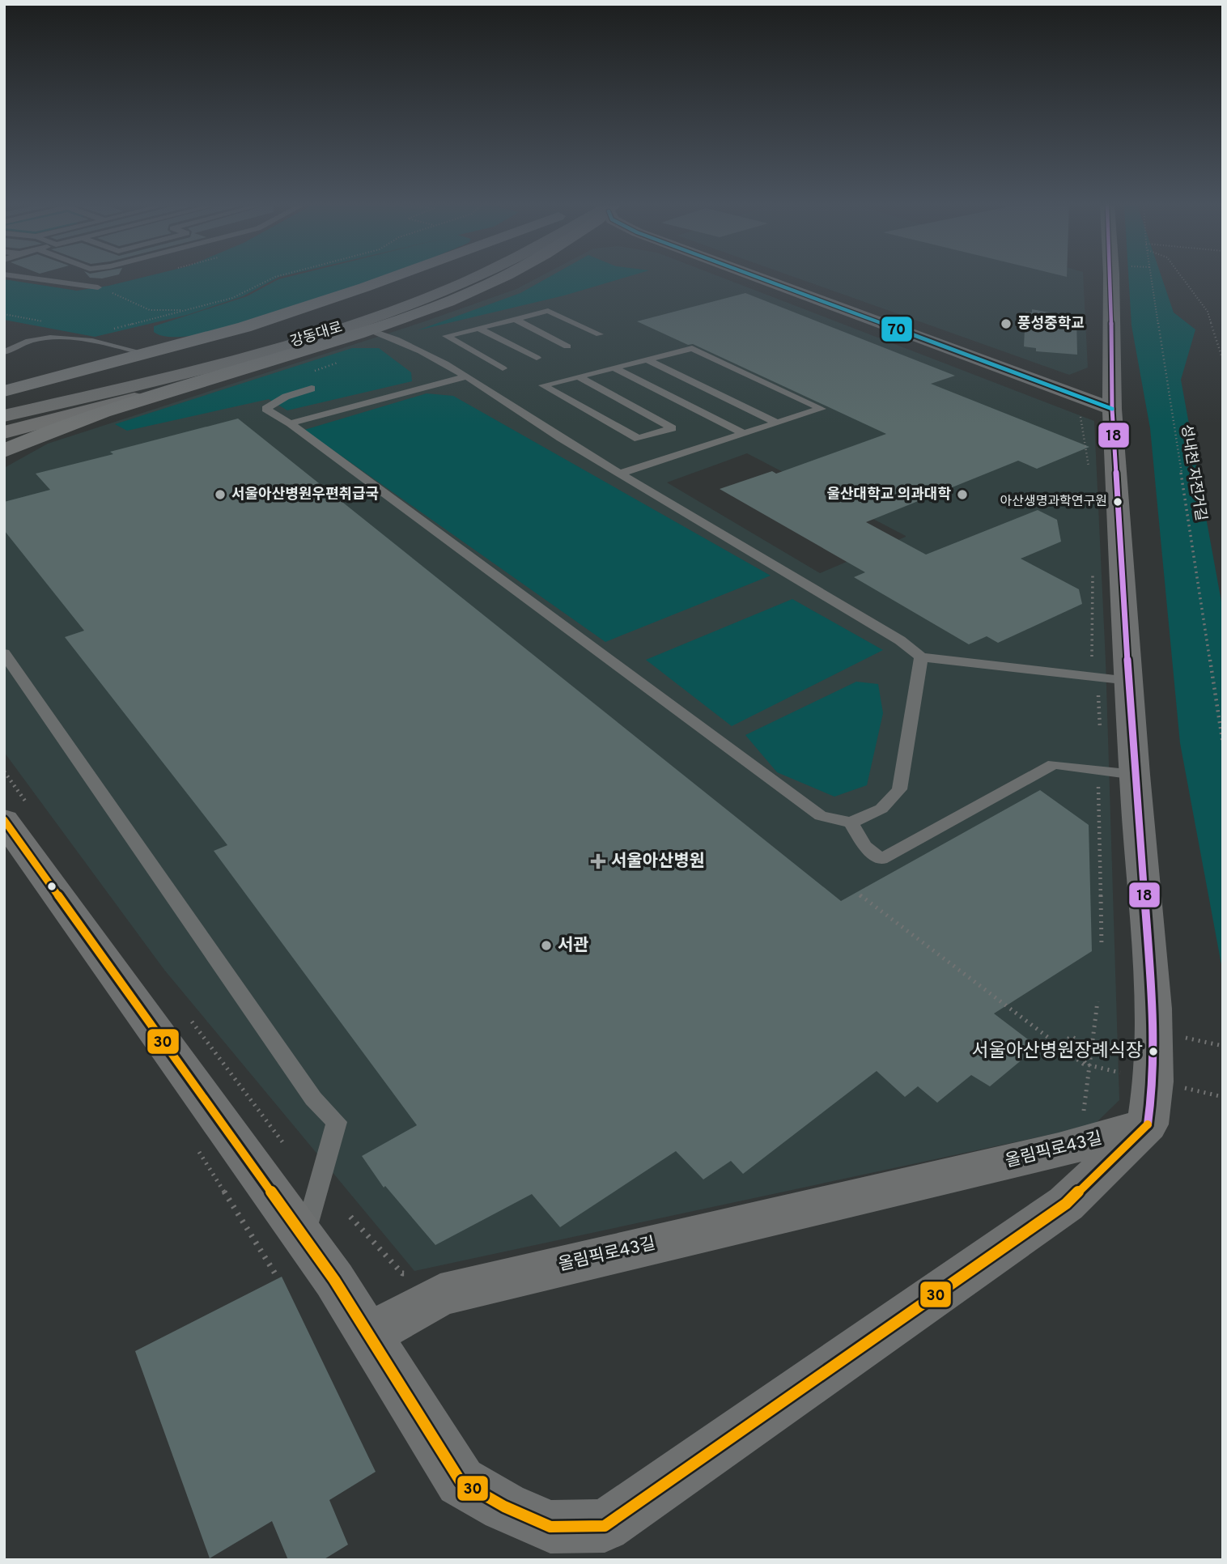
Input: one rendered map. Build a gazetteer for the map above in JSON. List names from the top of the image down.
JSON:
{
  "streets": {
    "main road": ["강동대로"],
    "street": ["올림픽로43길"],
    "path": ["성내천 자전거길"]
  },
  "places": {
    "other": [
      "풍성중학교",
      "서울아산병원우편취급국",
      "울산대학교 의과대학",
      "아산생명과학연구원",
      "서관",
      "서울아산병원장례식장"
    ],
    "health": ["서울아산병원"]
  },
  "lines": ["transit line 18", "transit line 70", "transit line 30"]
}
